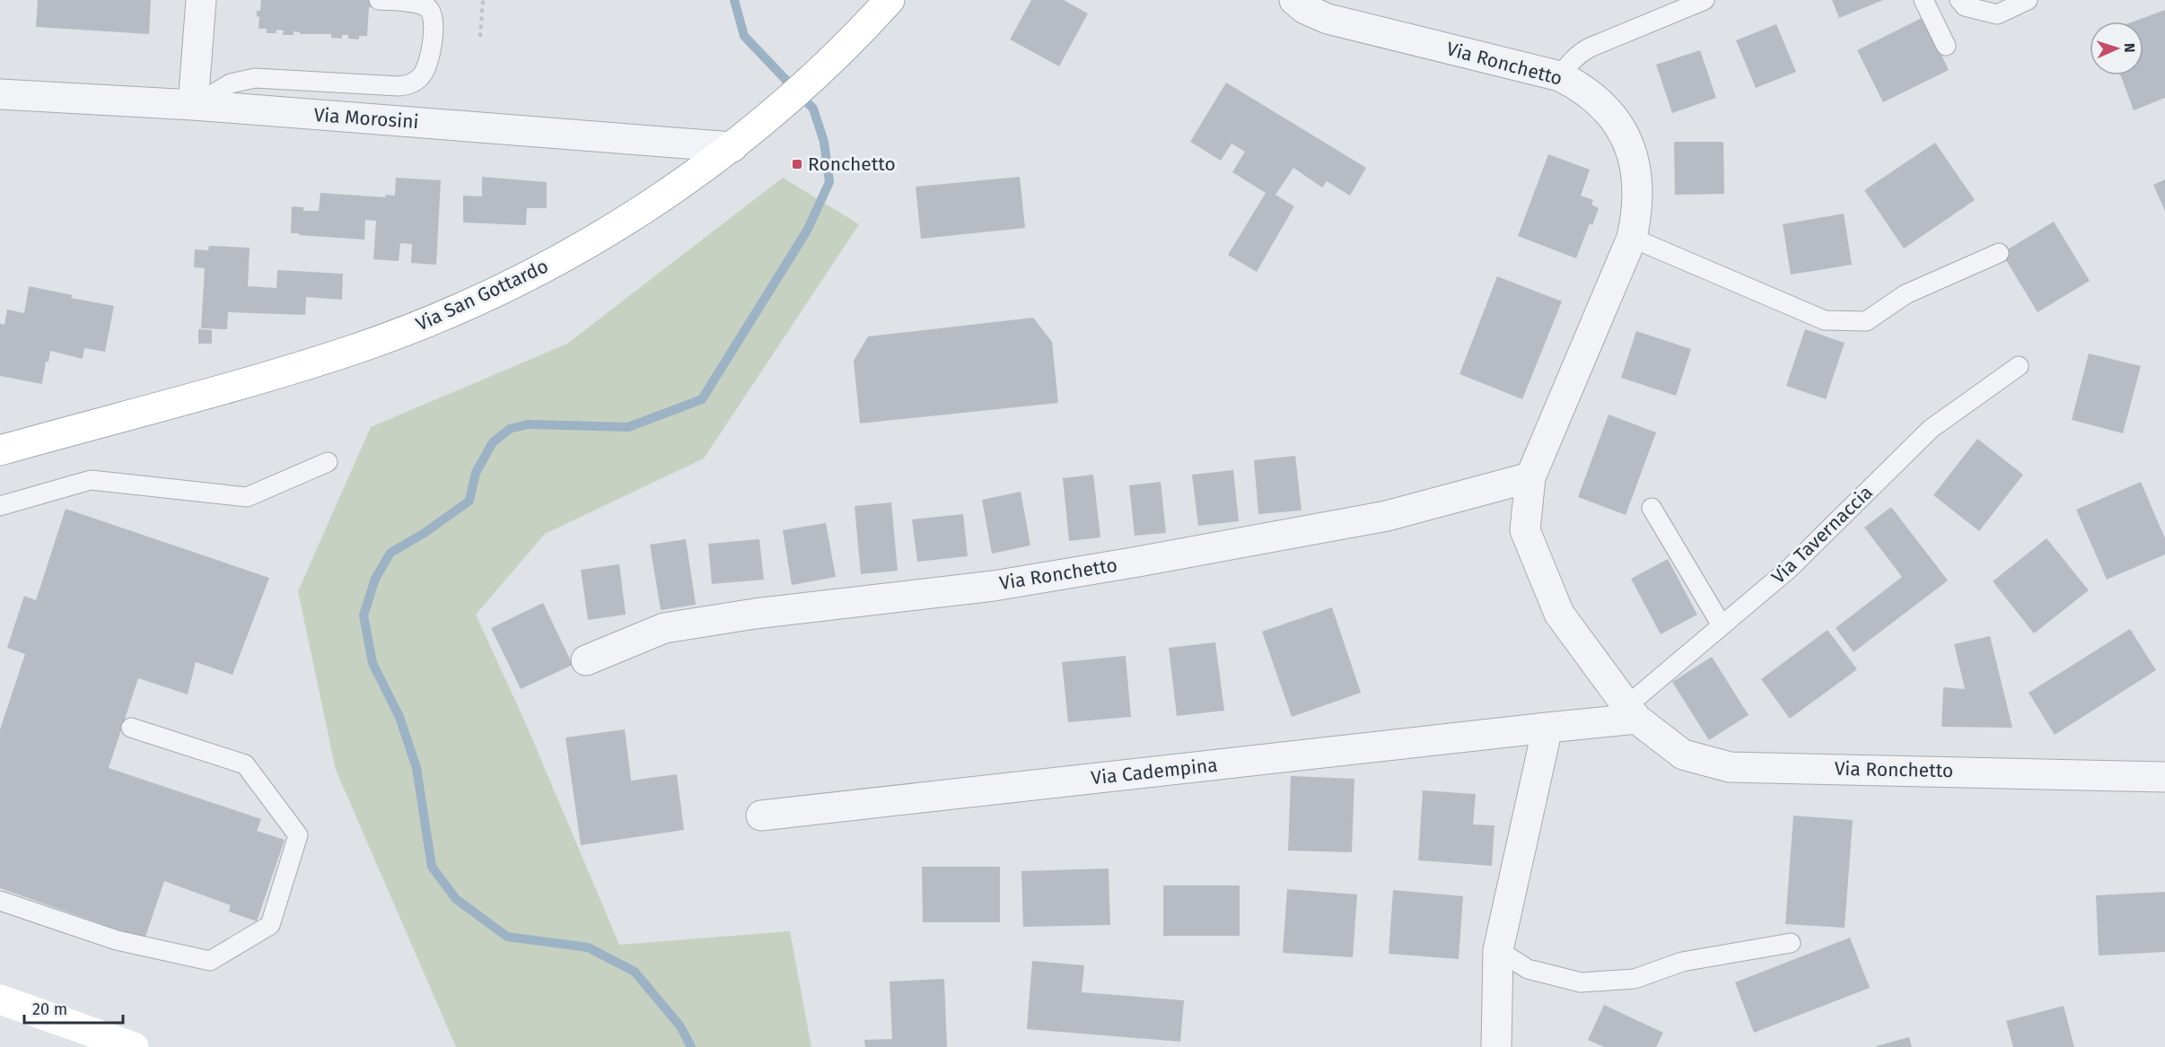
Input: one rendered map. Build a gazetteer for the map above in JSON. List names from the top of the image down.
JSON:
{
  "streets": {
    "main road": ["Via San Gottardo"],
    "street": ["Via Ronchetto", "Via Morosini", "Via Cadempina"],
    "lane": ["Via Tavernaccia"]
  },
  "crossings": [
    ["Via Ronchetto", "Via Tavernaccia"],
    ["Via Morosini", "Via San Gottardo"]
  ],
  "places": {
    "transit": ["Ronchetto"]
  },
  "scale_bar": "20 m",
  "north": "right"
}
